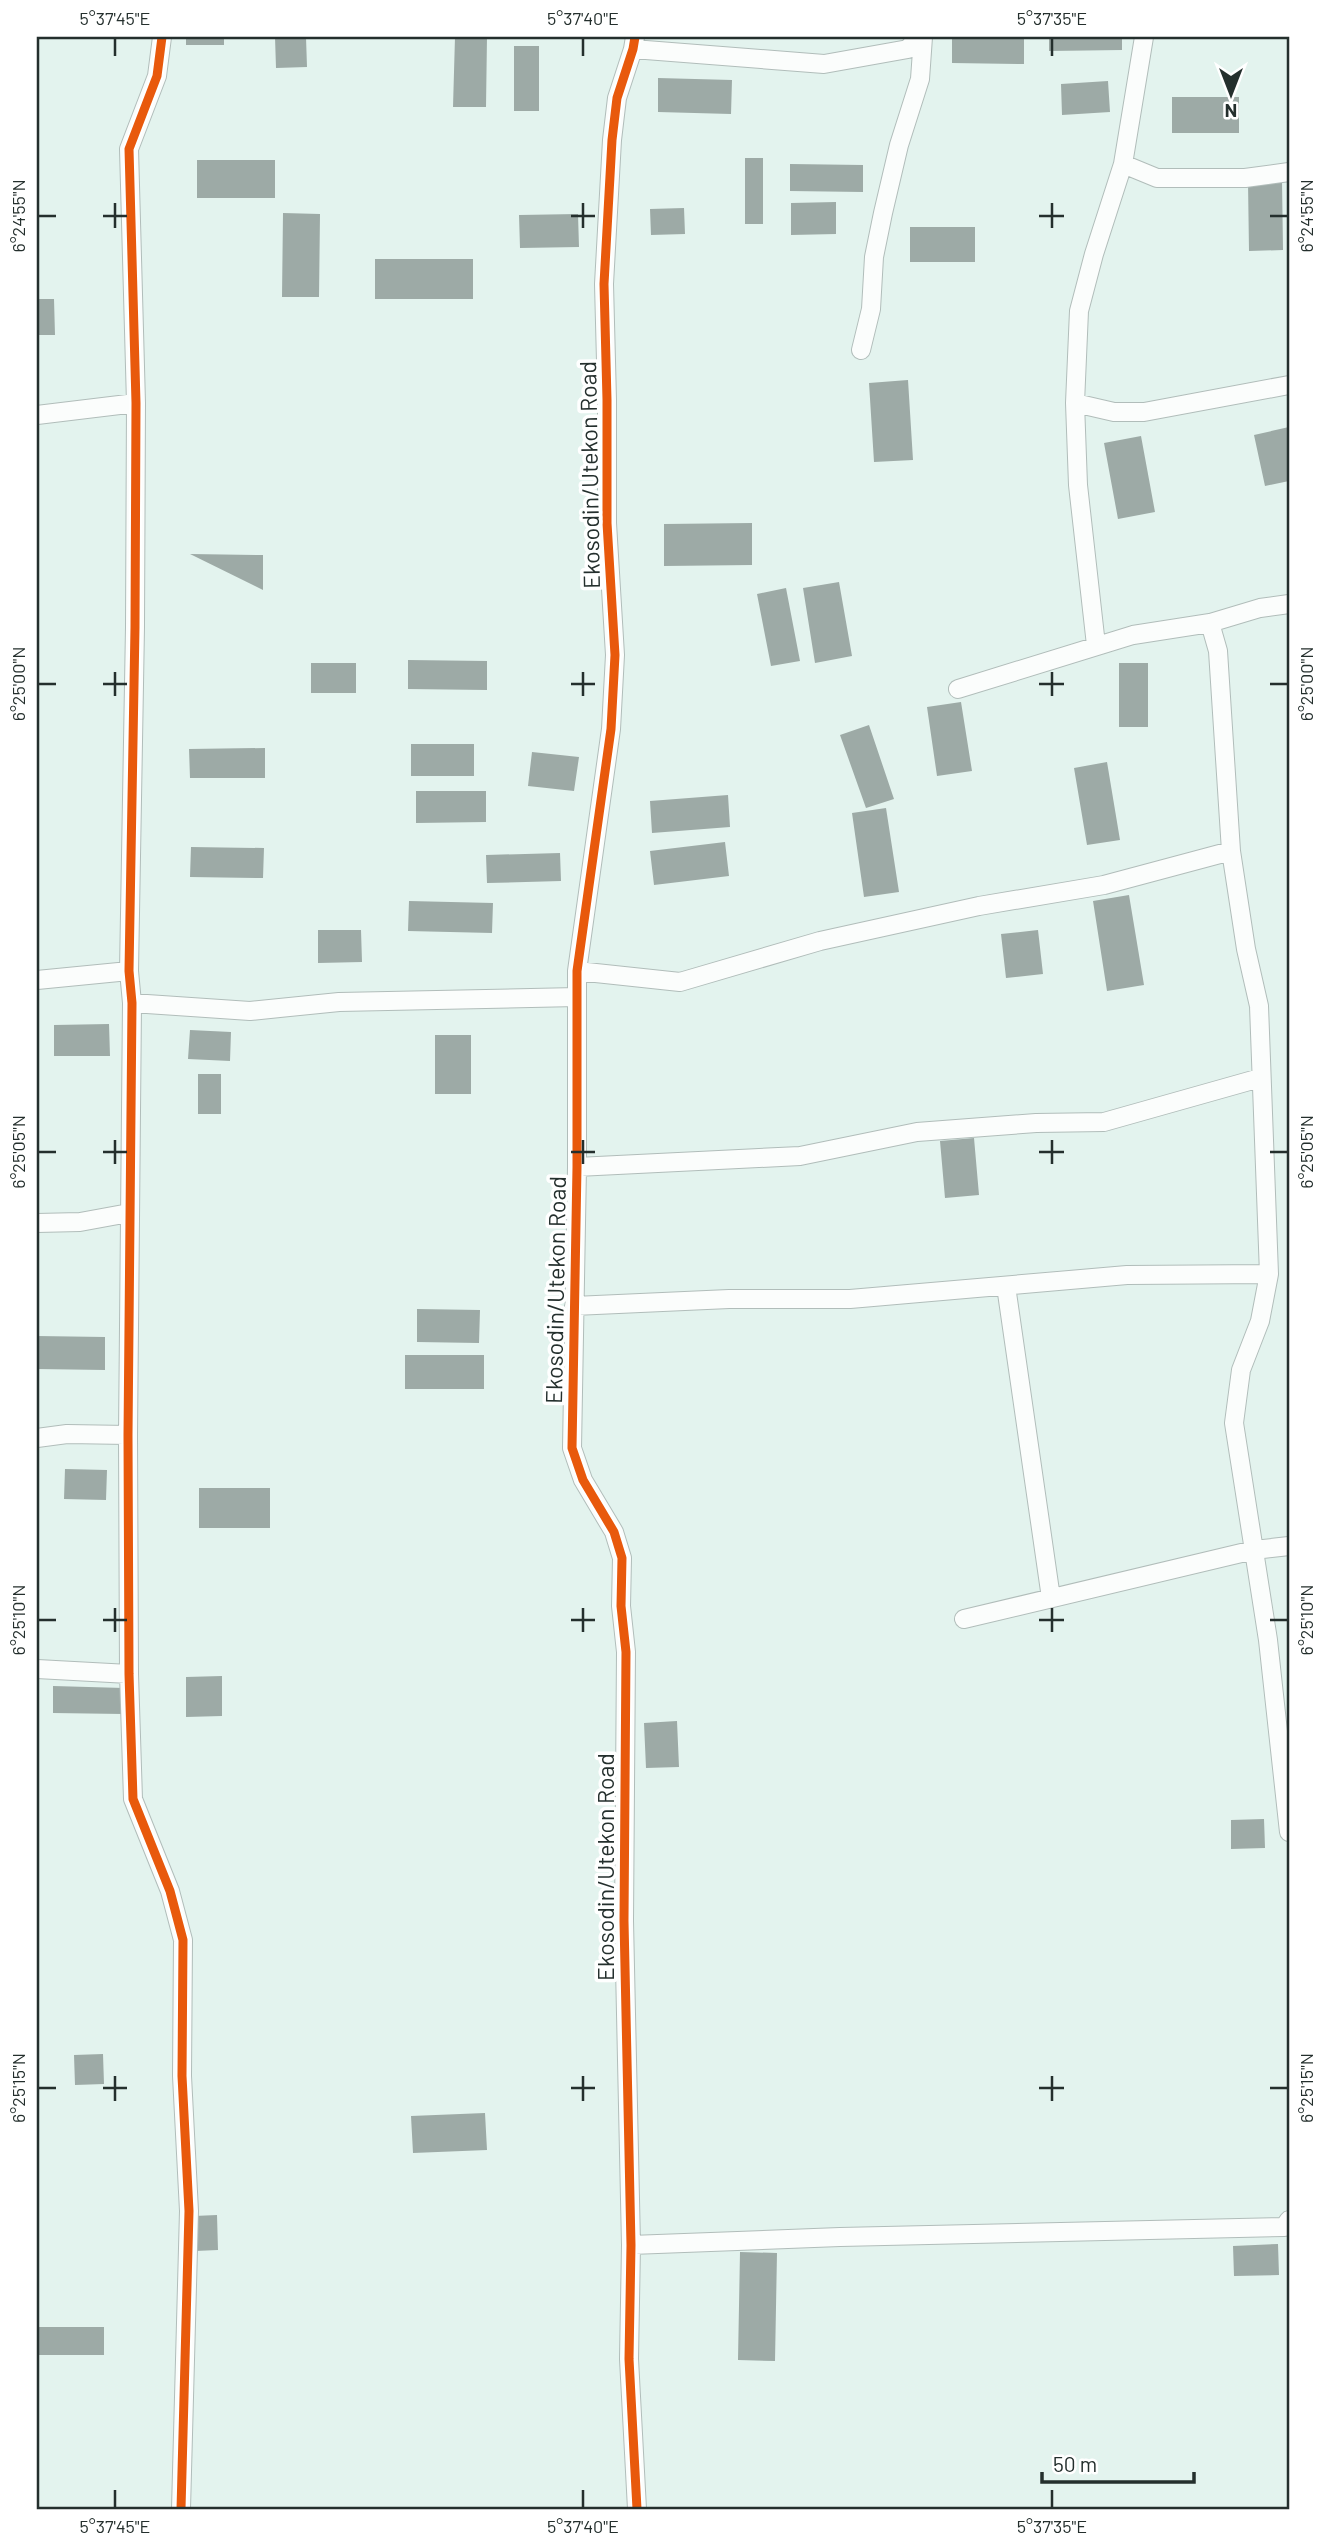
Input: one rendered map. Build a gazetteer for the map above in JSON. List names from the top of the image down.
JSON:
{
  "streets": {
    "street": ["Ekosodin/Utekon Road"]
  },
  "scale_bar": "50 m",
  "north": "bottom",
  "coordinates": [
    "5°37'45\"E",
    "5°37'40\"E",
    "5°37'35\"E",
    "6°24'55\"N",
    "6°25'00\"N",
    "6°25'05\"N",
    "6°25'10\"N",
    "6°25'15\"N"
  ]
}
